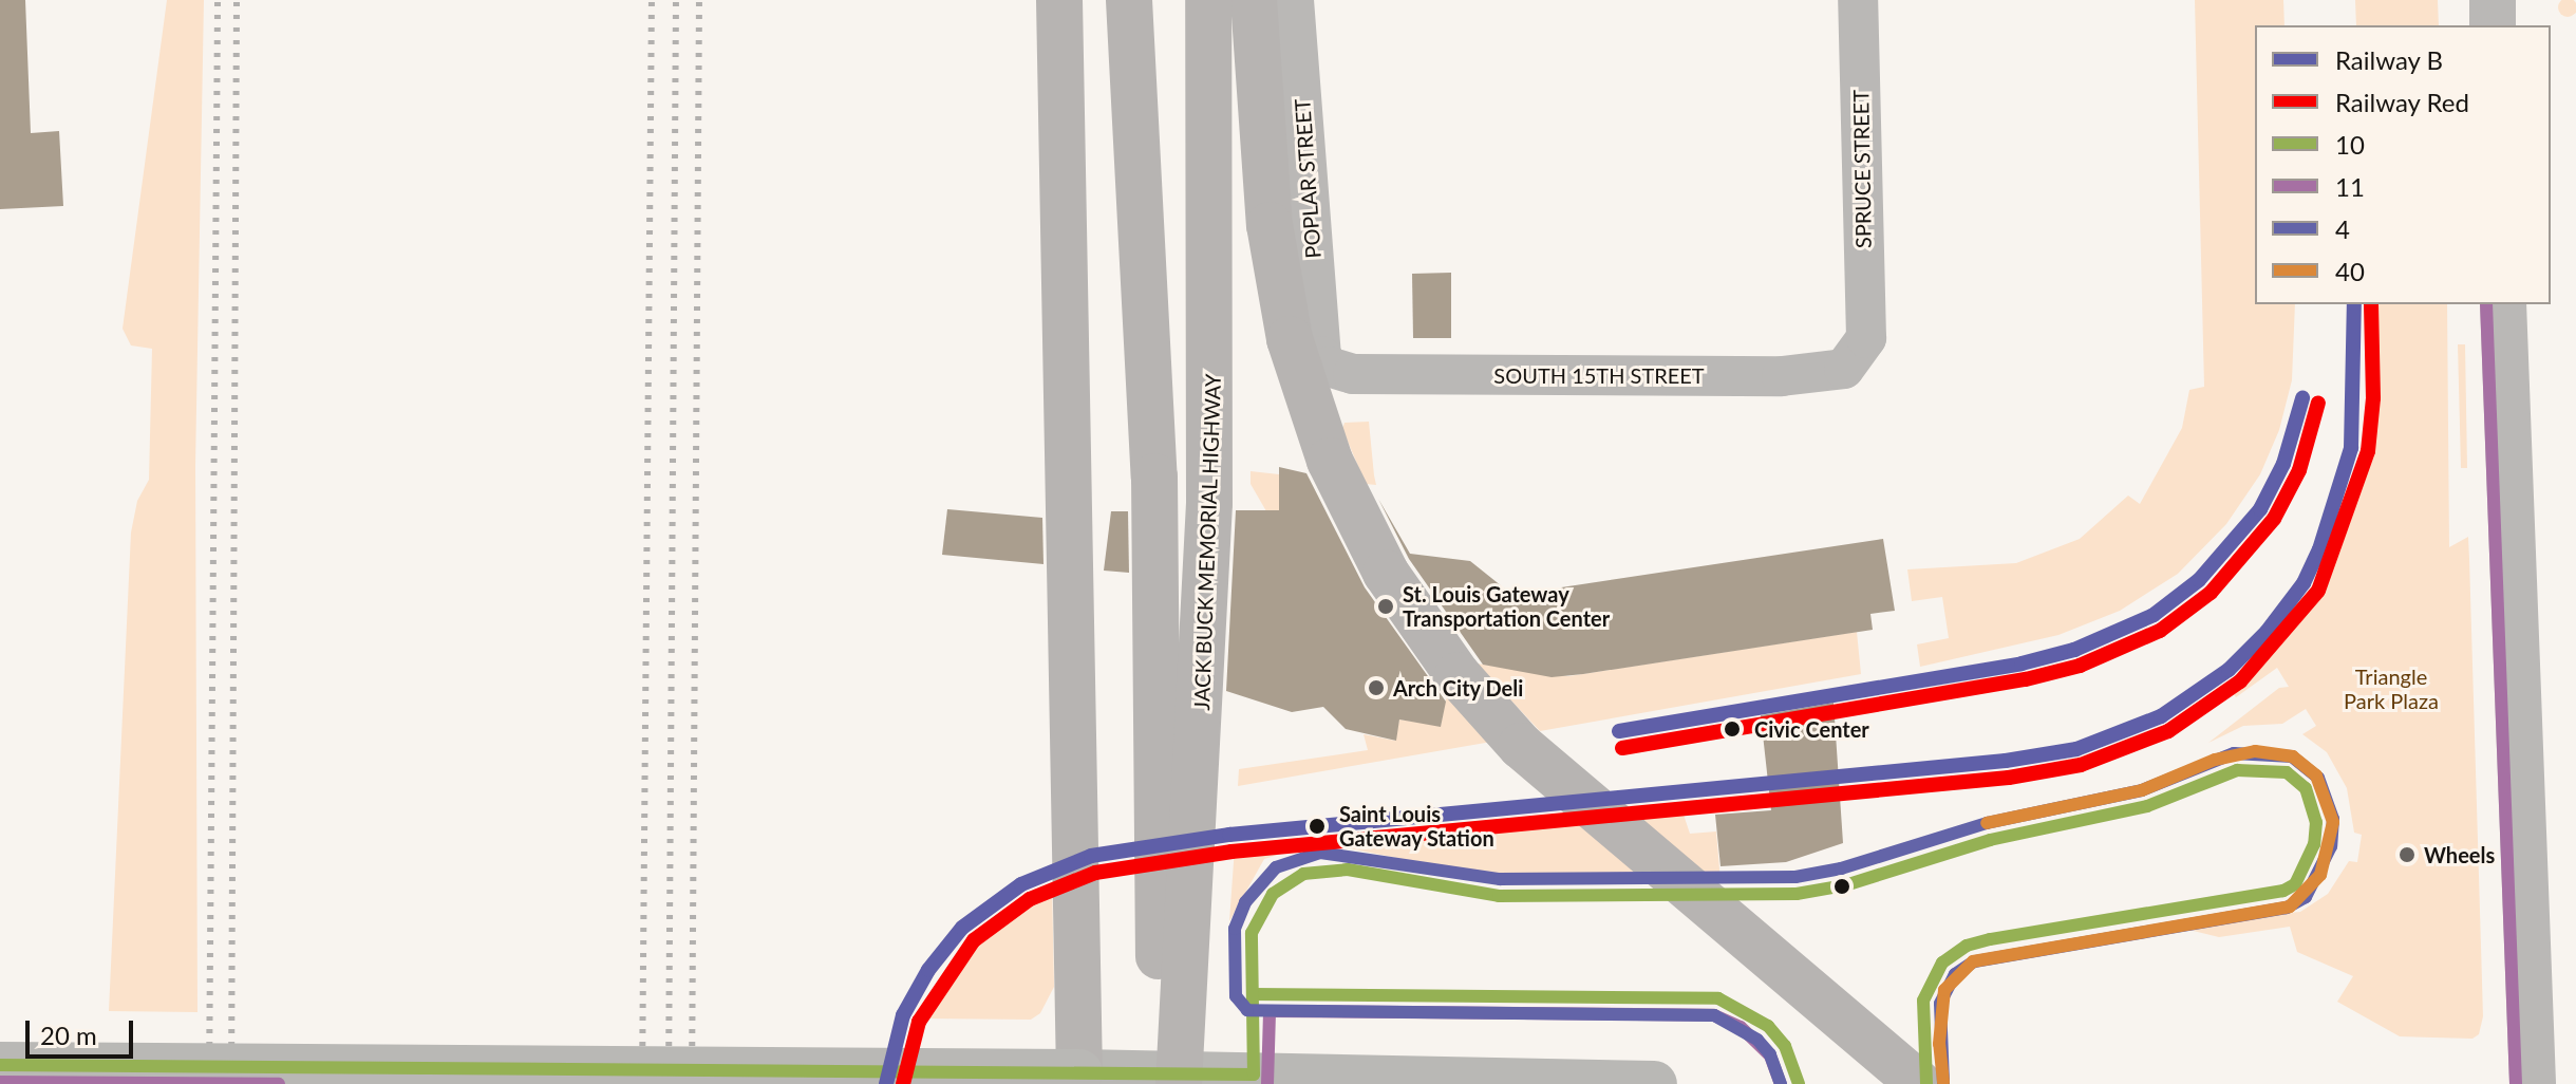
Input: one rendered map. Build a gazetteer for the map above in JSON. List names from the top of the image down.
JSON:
{
  "streets": {
    "highway": ["JACK BUCK MEMORIAL HIGHWAY"],
    "street": ["SPRUCE STREET", "POPLAR STREET", "SOUTH 15TH STREET"]
  },
  "crossings": [
    ["SPRUCE STREET", "SOUTH 15TH STREET"],
    ["POPLAR STREET", "SOUTH 15TH STREET"]
  ],
  "parks": ["Triangle Park Plaza"],
  "places": [
    "St. Louis Gateway Transportation Center",
    "Arch City Deli",
    "Civic Center",
    "Saint Louis Gateway Station",
    "Wheels"
  ],
  "lines": [
    "rail line B",
    "rail line Red",
    "transit line 11",
    "transit line 40",
    "transit line 4",
    "transit line 10"
  ],
  "legend": [
    "Railway B",
    "Railway Red",
    "10",
    "11",
    "4",
    "40"
  ],
  "scale_bar": "20 m"
}
